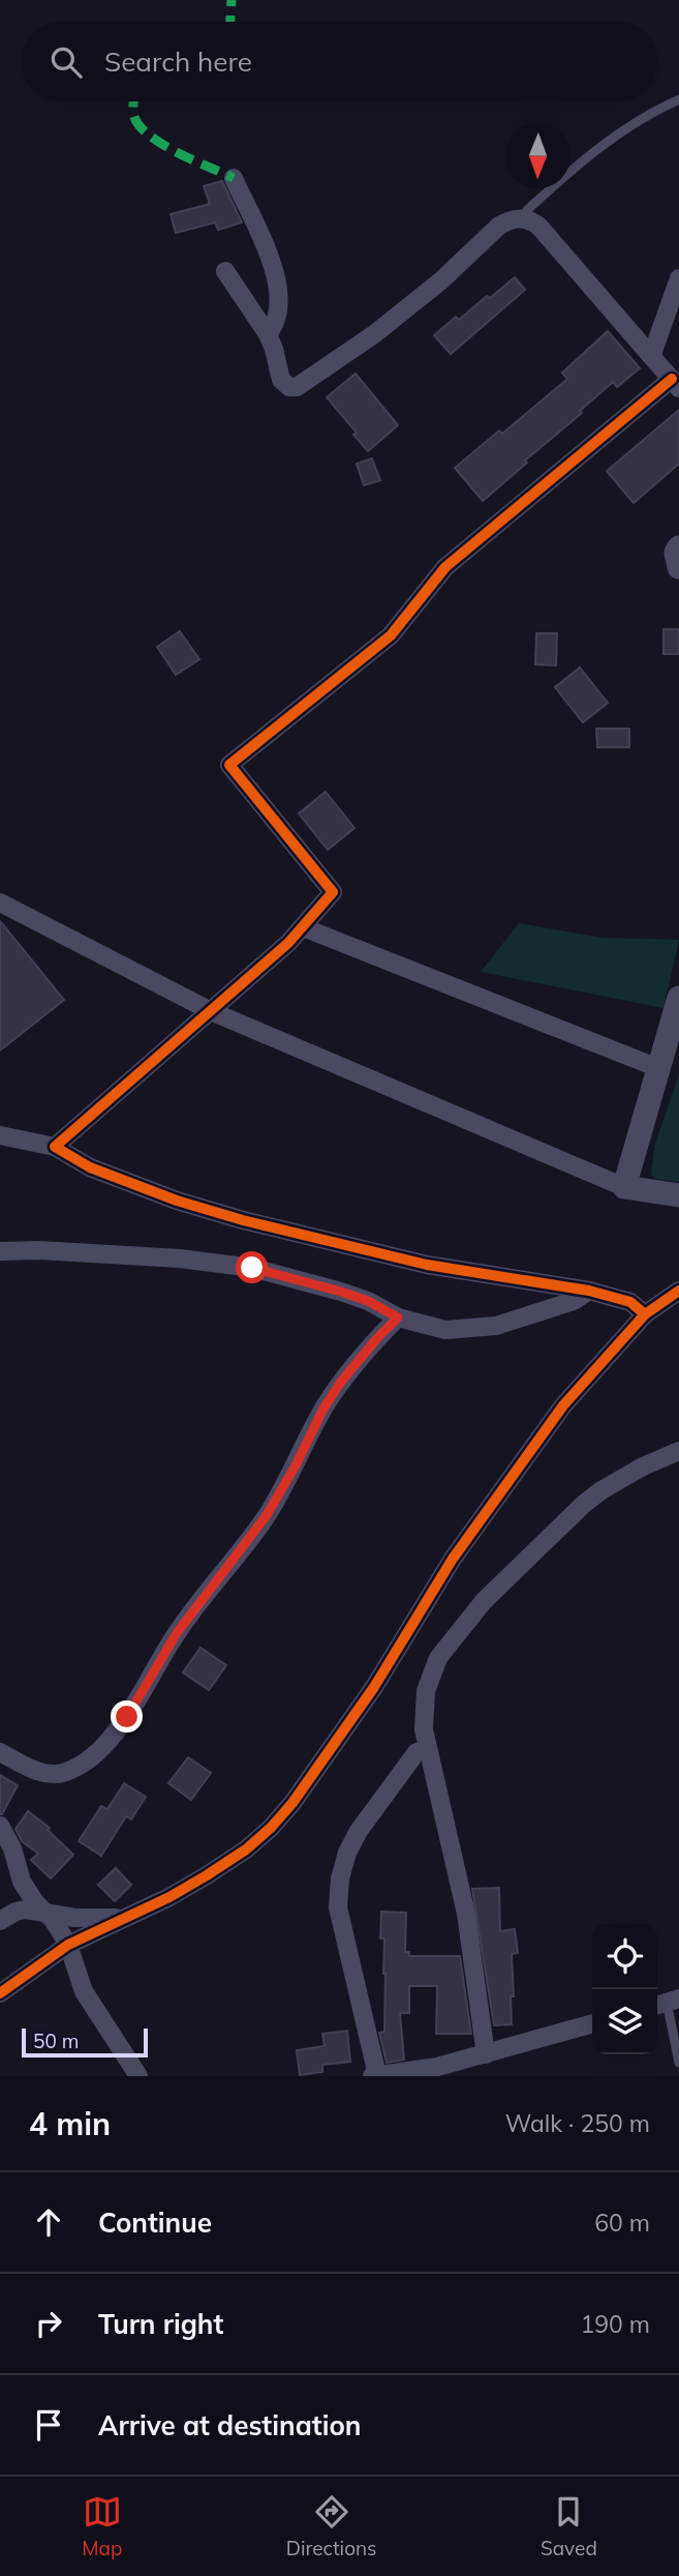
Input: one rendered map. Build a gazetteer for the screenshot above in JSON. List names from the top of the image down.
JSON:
{
  "scale_bar": "50 m",
  "north": "bottom",
  "page": {
    "search": "Search here",
    "scale": "50 m",
    "heading": ["4 min", "Walk · 250 m"],
    "list": [
      ["Continue", "60 m"],
      ["Turn right", "190 m"],
      "Arrive at destination"
    ],
    "nav": ["Map", "Directions", "Saved"]
  }
}
